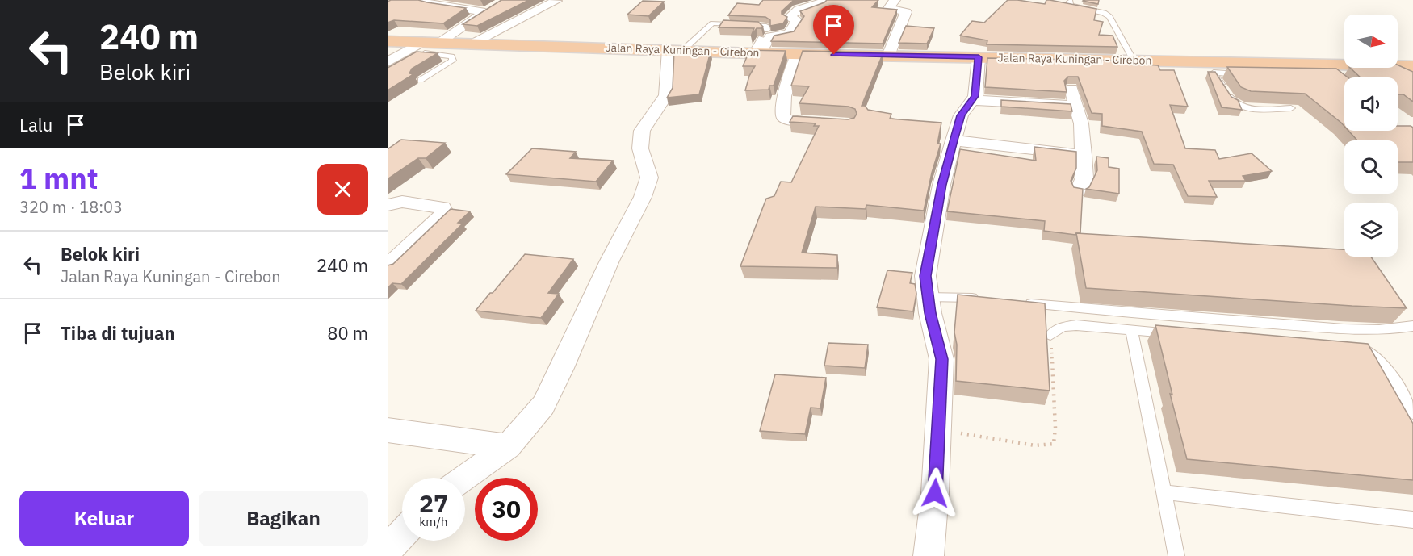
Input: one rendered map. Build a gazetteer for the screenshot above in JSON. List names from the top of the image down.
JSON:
{
  "streets": {
    "highway": ["Jalan Raya Kuningan - Cirebon"]
  },
  "north": "right",
  "page": {
    "turn": ["240 m", "Belok kiri"],
    "then": "Lalu",
    "heading": ["1 mnt", "320 m · 18:03"],
    "list": [
      {
        "name": "Belok kiri",
        "note": "Jalan Raya Kuningan - Cirebon",
        "value": "240 m"
      },
      {
        "name": "Tiba di tujuan",
        "value": "80 m"
      }
    ],
    "speed": "27 km/h",
    "limit": "30",
    "buttons": ["Keluar", "Bagikan"]
  }
}
